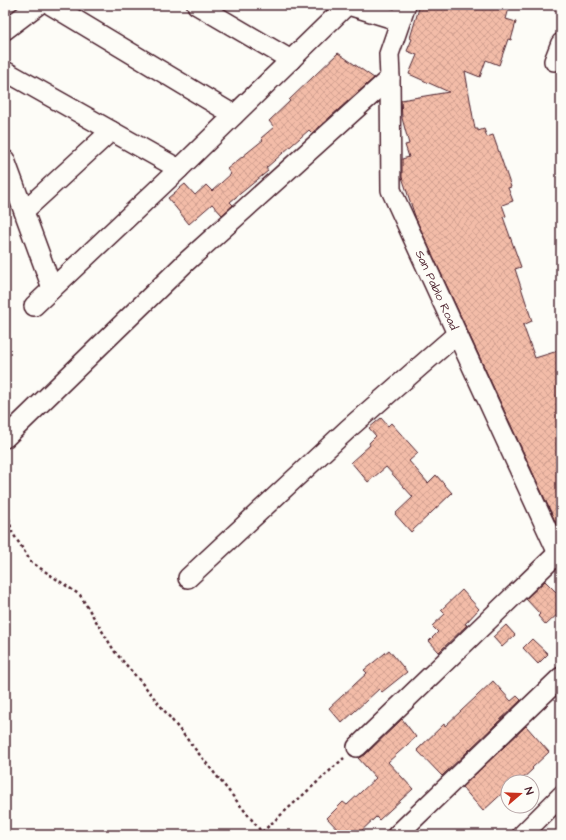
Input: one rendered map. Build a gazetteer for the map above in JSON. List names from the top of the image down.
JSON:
{
  "streets": {
    "street": ["San Pablo Road"]
  },
  "north": "right"
}
